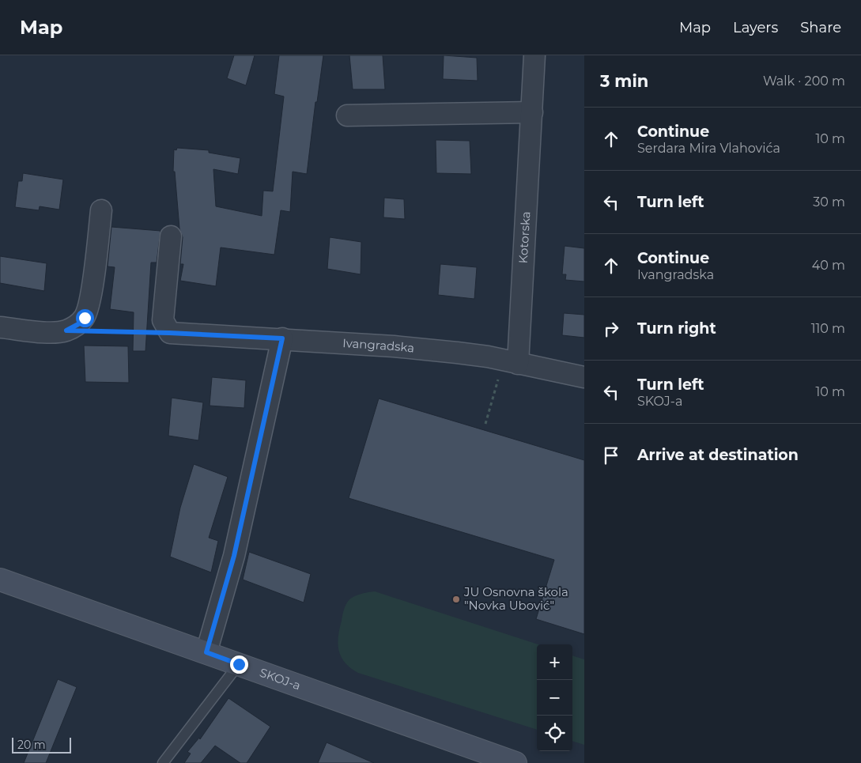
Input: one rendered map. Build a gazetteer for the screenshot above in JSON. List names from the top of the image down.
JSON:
{
  "streets": {
    "main road": ["SKOJ-a"],
    "street": ["Kotorska", "Ivangradska"]
  },
  "crossings": [
    ["Kotorska", "Ivangradska"]
  ],
  "places": ["JU Osnovna škola \"Novka Ubović\""],
  "scale_bar": "20 m",
  "page": {
    "header": "Map",
    "nav": ["Map", "Layers", "Share"],
    "heading": ["3 min", "Walk · 200 m"],
    "list": [
      ["Continue", "Serdara Mira Vlahovića", "10 m"],
      ["Turn left", "30 m"],
      ["Continue", "Ivangradska", "40 m"],
      ["Turn right", "110 m"],
      ["Turn left", "SKOJ-a", "10 m"],
      "Arrive at destination"
    ],
    "map_buttons": ["+", "−"],
    "scale": "20 m"
  }
}
